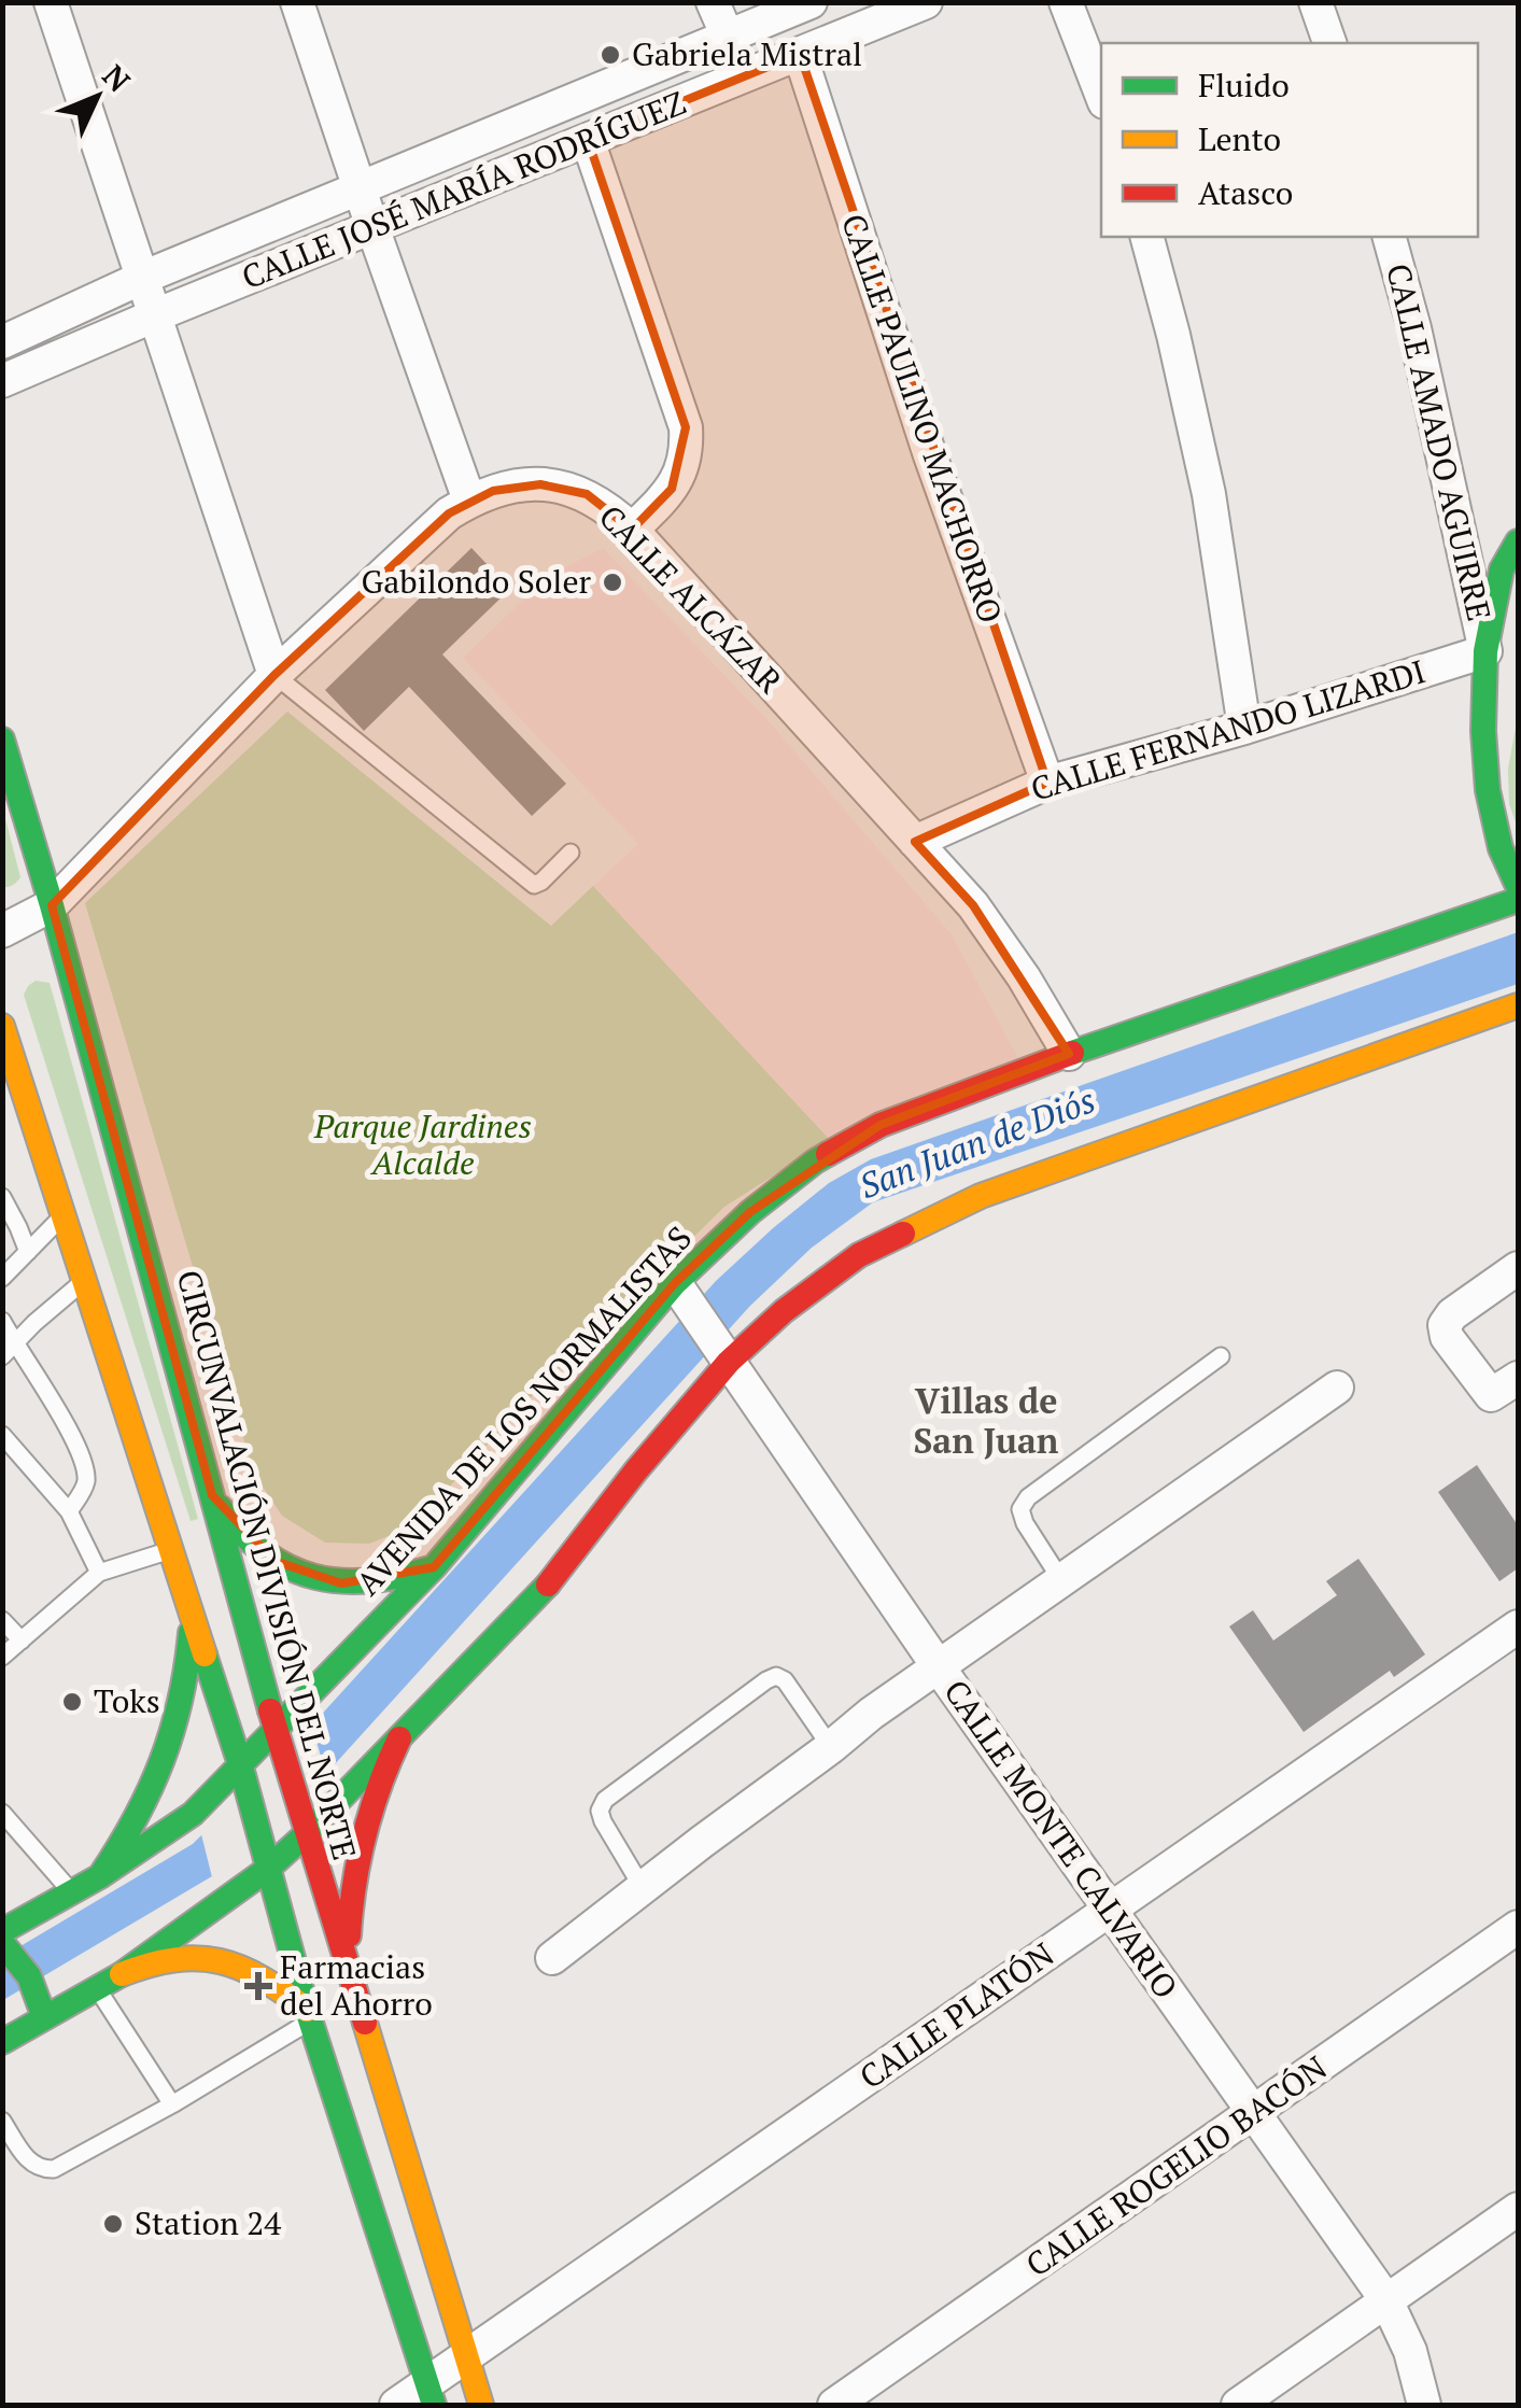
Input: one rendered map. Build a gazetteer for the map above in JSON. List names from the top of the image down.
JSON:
{
  "streets": {
    "street": [
      "CALLE JOSÉ MARÍA RODRÍGUEZ",
      "CALLE PAULINO MACHORRO",
      "CALLE AMADO AGUIRRE",
      "CALLE ALCÁZAR",
      "CALLE FERNANDO LIZARDI",
      "AVENIDA DE LOS NORMALISTAS",
      "CIRCUNVALACIÓN DIVISIÓN DEL NORTE",
      "CALLE MONTE CALVARIO",
      "CALLE PLATÓN",
      "CALLE ROGELIO BACÓN"
    ]
  },
  "crossings": [
    ["CALLE JOSÉ MARÍA RODRÍGUEZ", "CALLE PAULINO MACHORRO"],
    ["CALLE PAULINO MACHORRO", "CALLE FERNANDO LIZARDI"],
    ["CALLE AMADO AGUIRRE", "CALLE FERNANDO LIZARDI"],
    ["CALLE ALCÁZAR", "CALLE FERNANDO LIZARDI"],
    ["CALLE ALCÁZAR", "AVENIDA DE LOS NORMALISTAS"],
    ["CALLE ALCÁZAR", "CIRCUNVALACIÓN DIVISIÓN DEL NORTE"],
    ["AVENIDA DE LOS NORMALISTAS", "CIRCUNVALACIÓN DIVISIÓN DEL NORTE"],
    ["AVENIDA DE LOS NORMALISTAS", "CALLE MONTE CALVARIO"],
    ["CIRCUNVALACIÓN DIVISIÓN DEL NORTE", "CALLE PLATÓN"],
    ["CALLE MONTE CALVARIO", "CALLE PLATÓN"],
    ["CALLE MONTE CALVARIO", "CALLE ROGELIO BACÓN"]
  ],
  "districts": ["Villas de San Juan"],
  "water": ["San Juan de Diós"],
  "parks": ["Parque Jardines Alcalde"],
  "places": {
    "other": [
      "Gabriela Mistral",
      "Gabilondo Soler",
      "Toks",
      "Station 24"
    ],
    "health": ["Farmacias del Ahorro"]
  },
  "legend": ["Fluido", "Lento", "Atasco"],
  "north": "top right"
}
